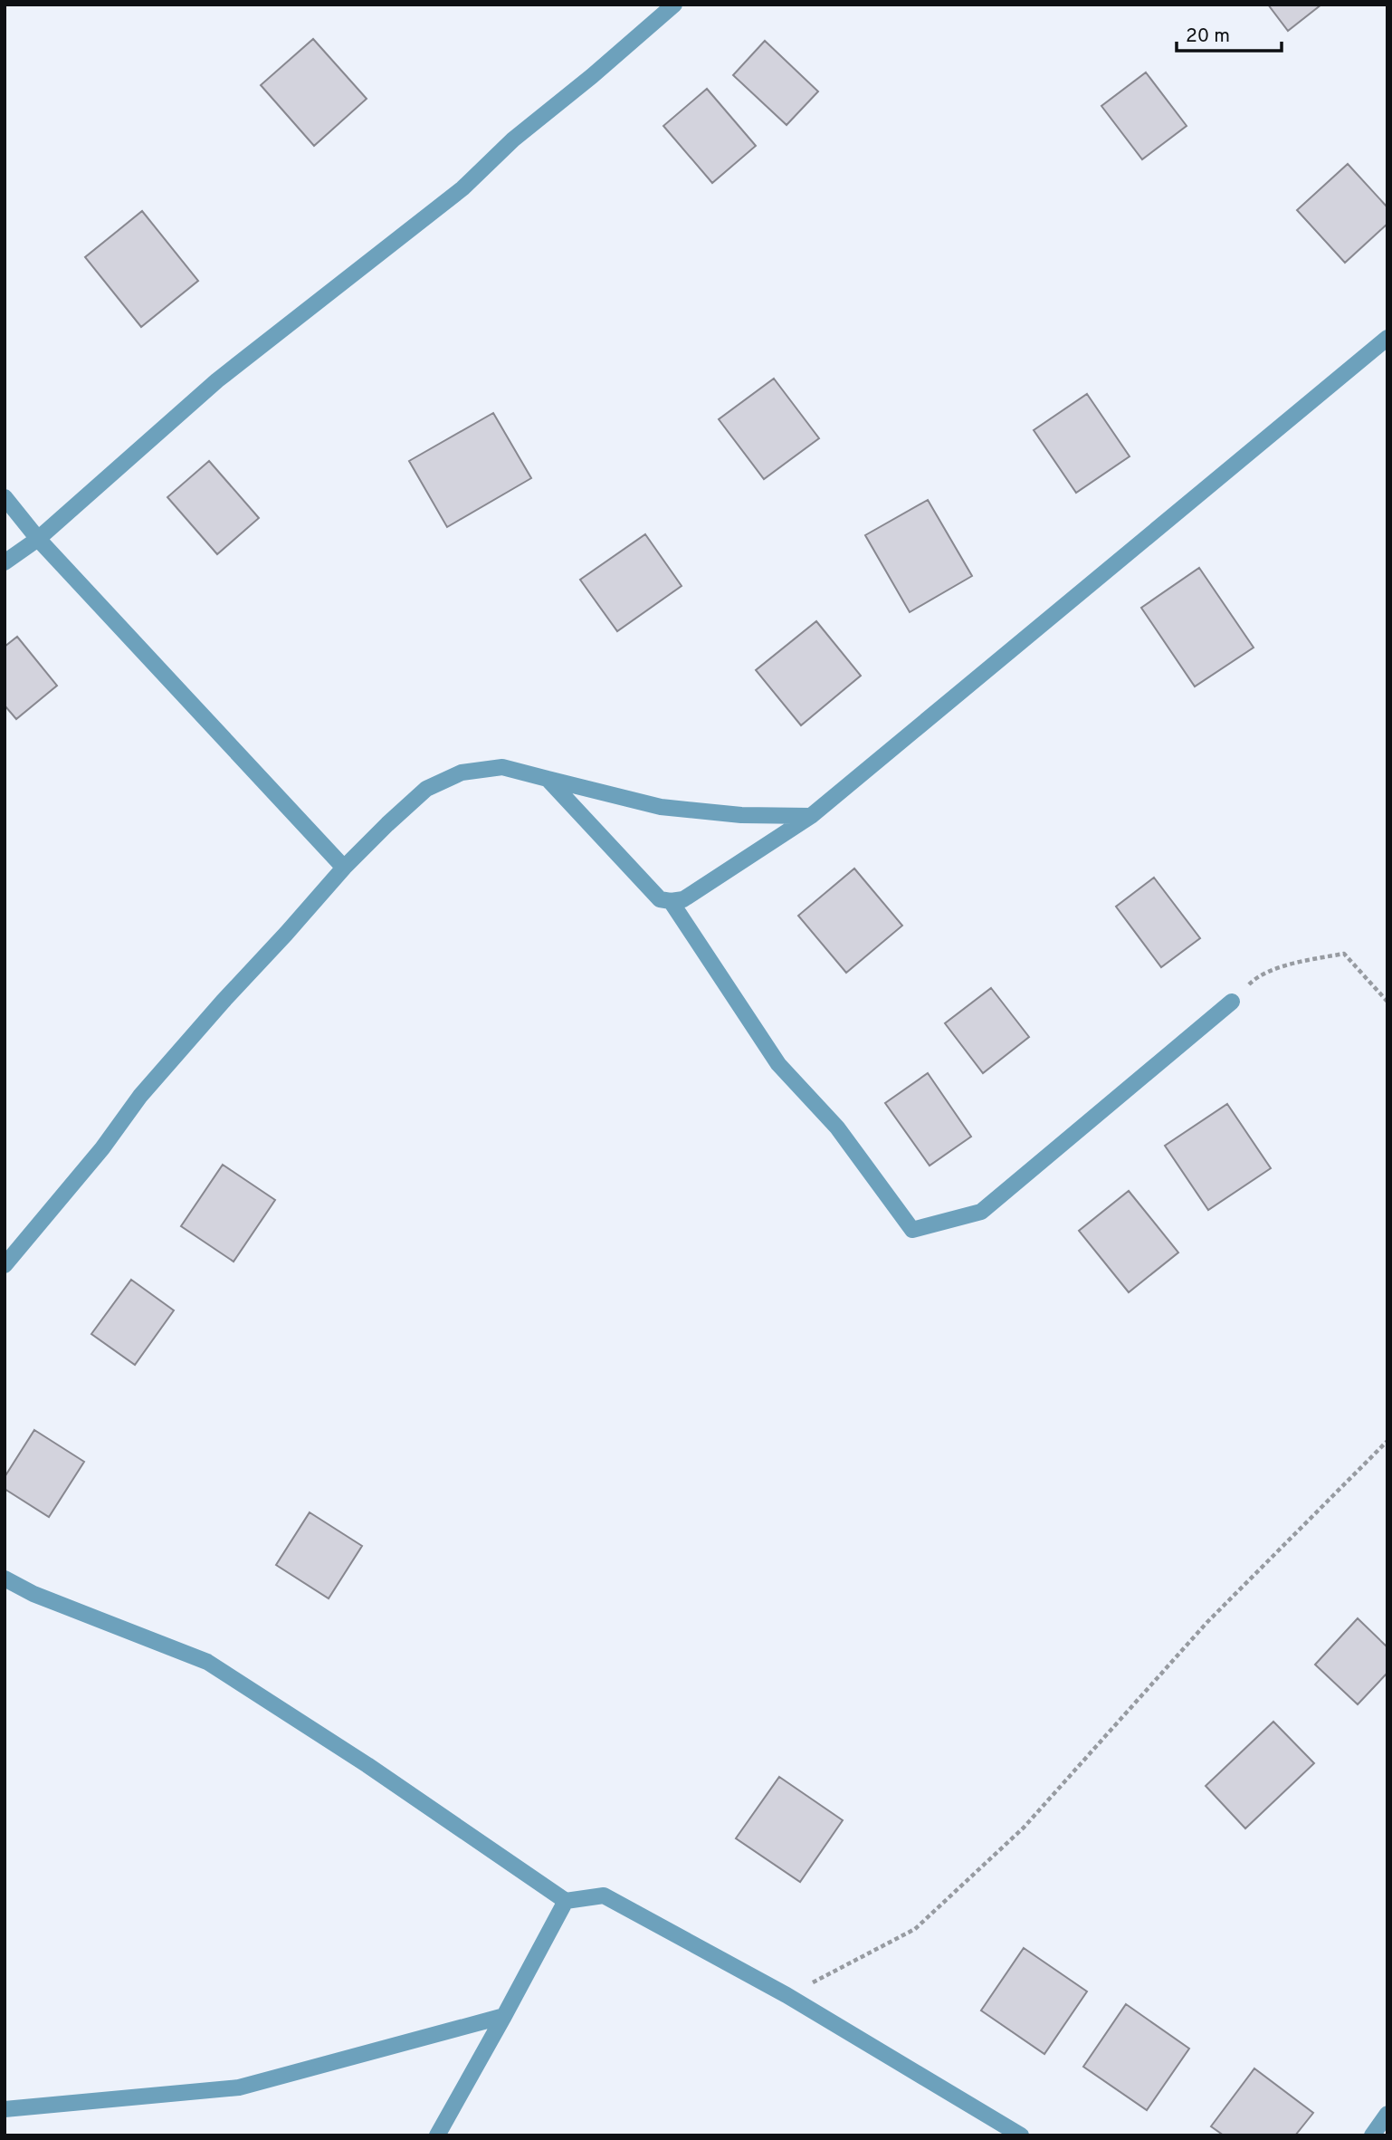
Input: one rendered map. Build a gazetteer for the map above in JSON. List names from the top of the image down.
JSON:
{
  "scale_bar": "20 m"
}
